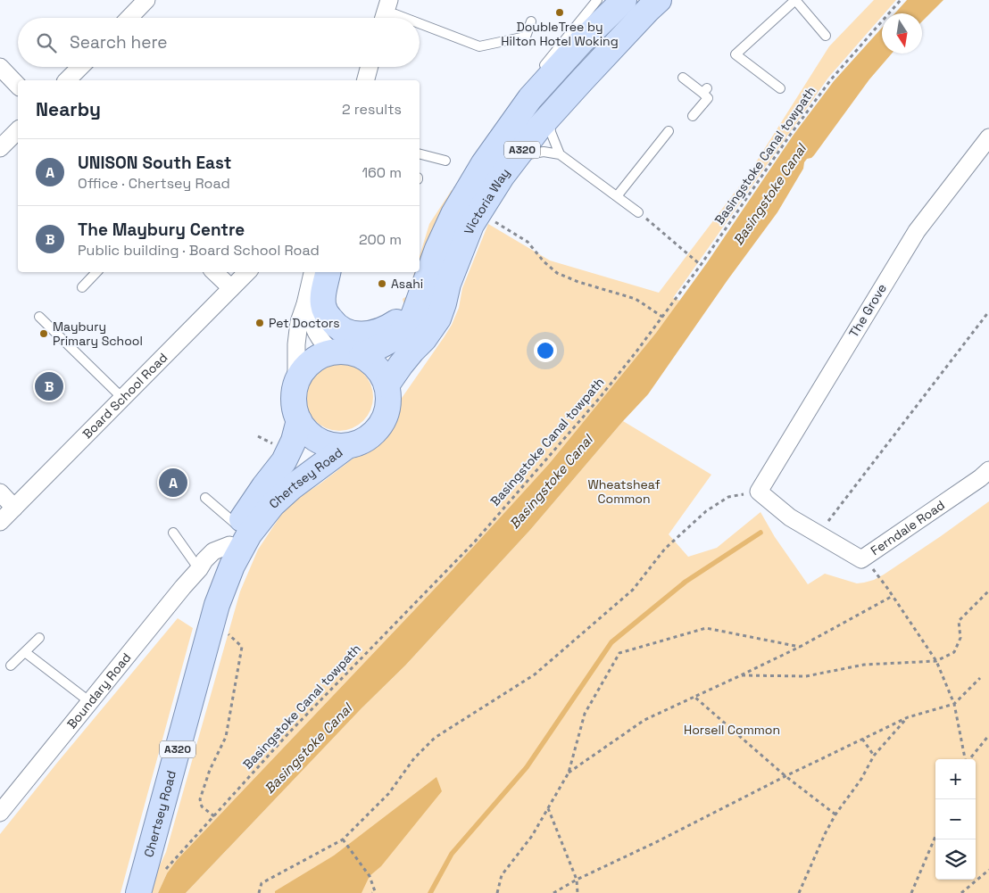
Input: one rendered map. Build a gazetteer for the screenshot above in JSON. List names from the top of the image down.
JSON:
{
  "streets": {
    "main road": ["A320", "Victoria Way", "Chertsey Road"],
    "street": [
      "The Grove",
      "Board School Road",
      "Ferndale Road",
      "Boundary Road"
    ],
    "path": ["Basingstoke Canal towpath"]
  },
  "crossings": [
    ["A320", "Victoria Way"],
    ["A320", "Chertsey Road"],
    ["Victoria Way", "Chertsey Road"],
    ["The Grove", "Ferndale Road"]
  ],
  "water": ["Basingstoke Canal"],
  "parks": ["Wheatsheaf Common", "Horsell Common"],
  "places": [
    "DoubleTree by Hilton Hotel Woking",
    "Asahi",
    "Pet Doctors",
    "Maybury Primary School"
  ],
  "north": "bottom",
  "page": {
    "search": "Search here",
    "heading": ["Nearby", "2 results"],
    "list": [
      {
        "mark": "A",
        "name": "UNISON South East",
        "note": "Office · Chertsey Road",
        "value": "160 m"
      },
      {
        "mark": "B",
        "name": "The Maybury Centre",
        "note": "Public building · Board School Road",
        "value": "200 m"
      }
    ],
    "pins": ["B", "A"],
    "map_buttons": ["+", "−"]
  }
}
